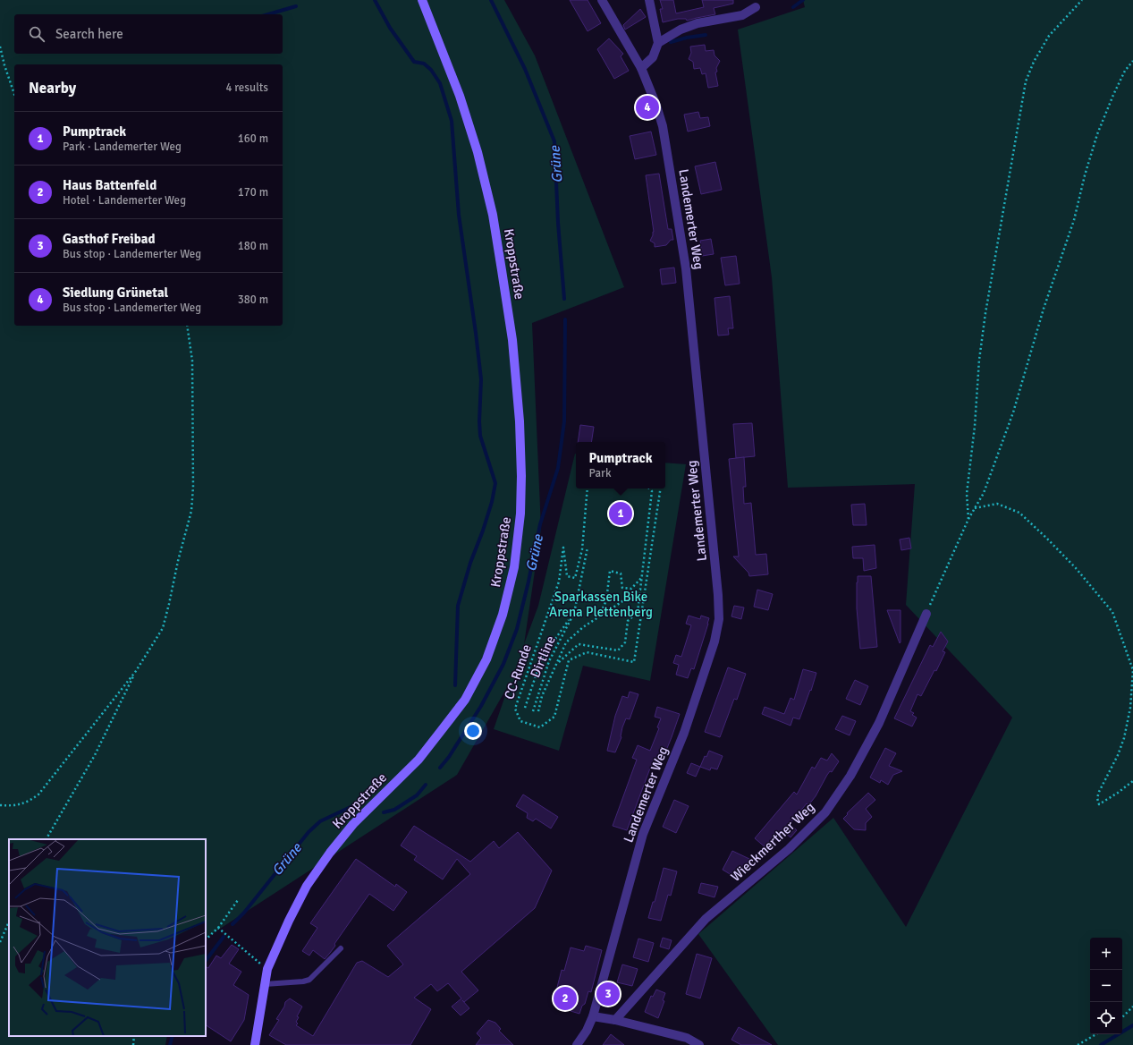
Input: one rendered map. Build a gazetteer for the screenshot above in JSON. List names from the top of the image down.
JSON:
{
  "streets": {
    "street": ["Landemerter Weg", "Kroppstraße", "Wieckmerther Weg"],
    "path": ["Dirtline", "CC-Runde"]
  },
  "water": ["Grüne"],
  "parks": ["Sparkassen Bike Arena Plettenberg"],
  "page": {
    "search": "Search here",
    "heading": ["Nearby", "4 results"],
    "pins": [
      "4",
      "1",
      "3",
      "2"
    ],
    "list": [
      {
        "mark": "1",
        "name": "Pumptrack",
        "note": "Park · Landemerter Weg",
        "value": "160 m"
      },
      {
        "mark": "2",
        "name": "Haus Battenfeld",
        "note": "Hotel · Landemerter Weg",
        "value": "170 m"
      },
      {
        "mark": "3",
        "name": "Gasthof Freibad",
        "note": "Bus stop · Landemerter Weg",
        "value": "180 m"
      },
      {
        "mark": "4",
        "name": "Siedlung Grünetal",
        "note": "Bus stop · Landemerter Weg",
        "value": "380 m"
      }
    ],
    "popup": ["Pumptrack", "Park"],
    "map_buttons": ["+", "−"]
  }
}
